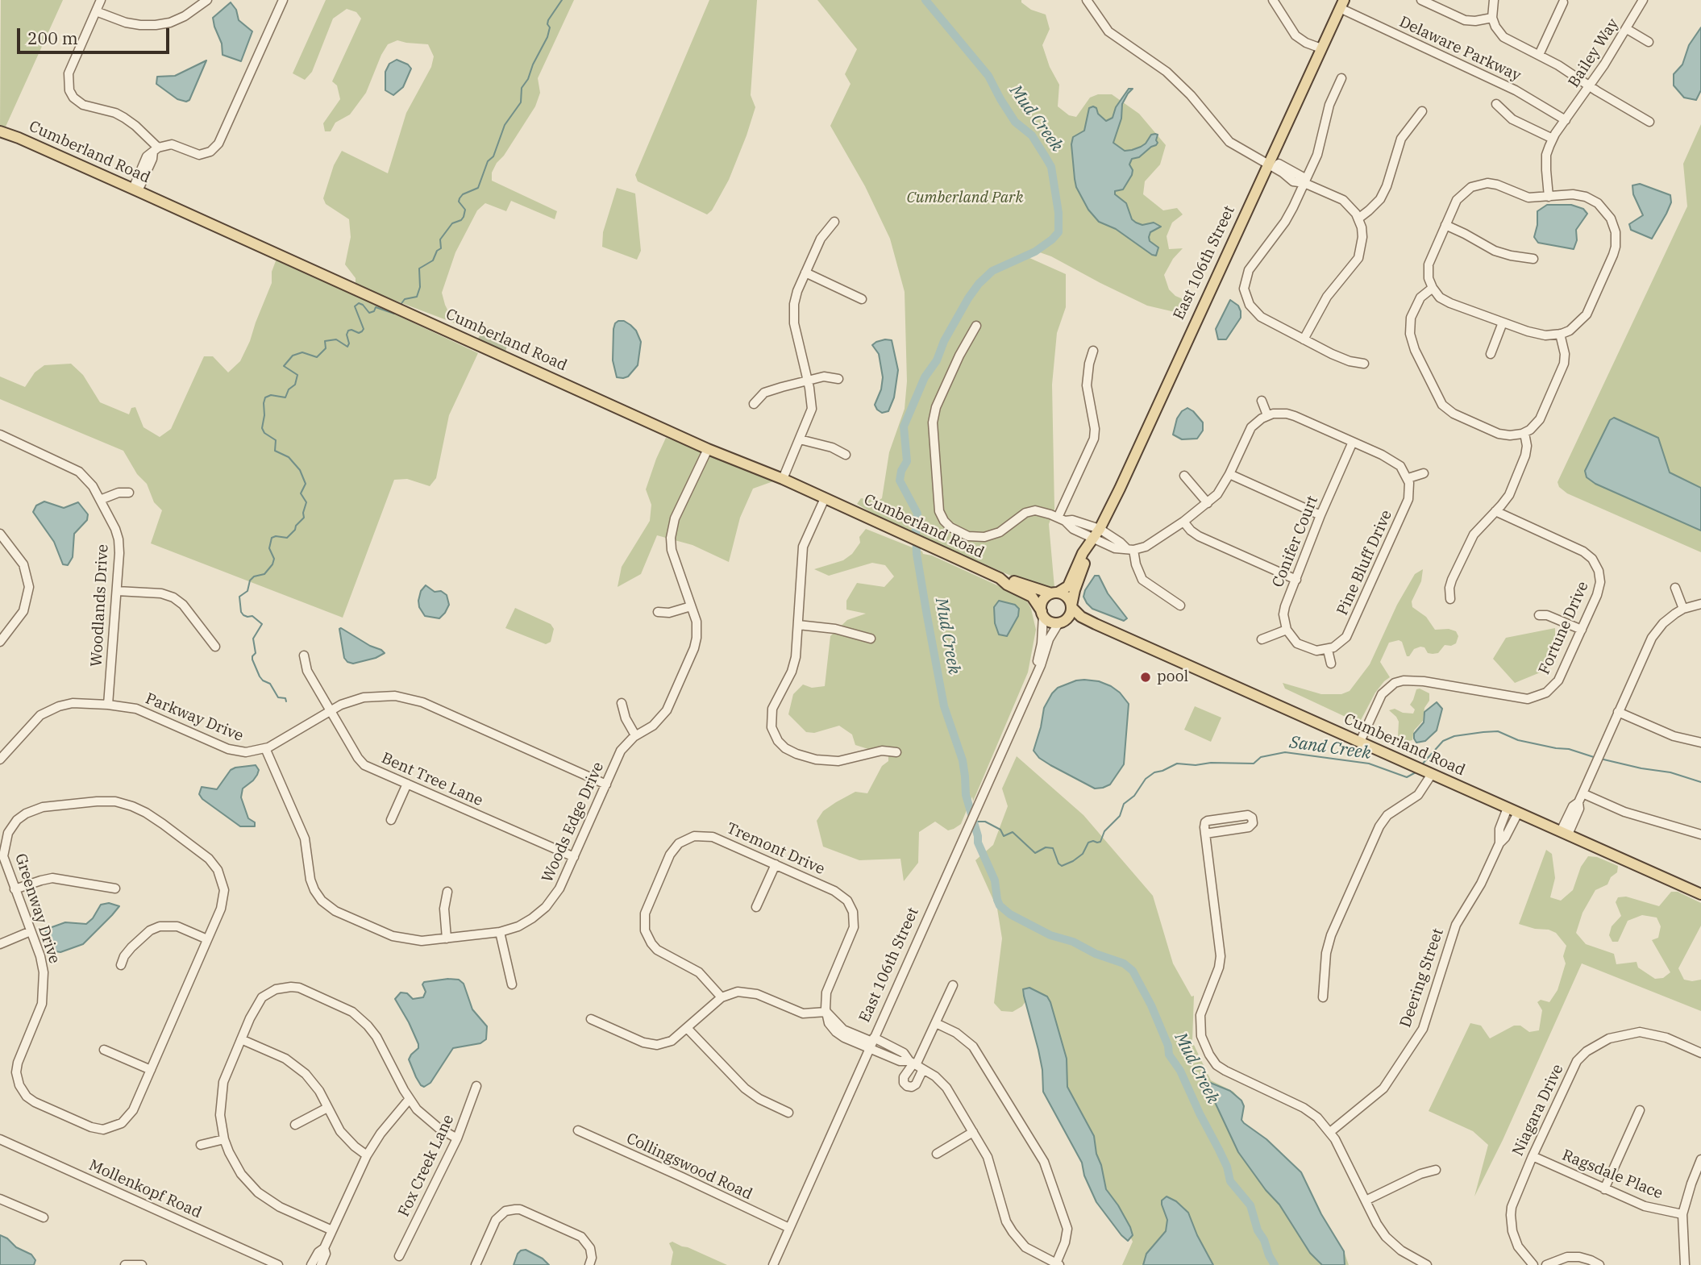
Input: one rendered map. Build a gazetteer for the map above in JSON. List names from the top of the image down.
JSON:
{
  "streets": {
    "main road": ["Cumberland Road", "East 106th Street"],
    "street": [
      "Delaware Parkway",
      "Bailey Way",
      "Conifer Court",
      "Pine Bluff Drive",
      "Woodlands Drive",
      "Fortune Drive",
      "Parkway Drive",
      "Bent Tree Lane",
      "Woods Edge Drive",
      "Tremont Drive",
      "Greenway Drive",
      "Deering Street",
      "Niagara Drive",
      "Fox Creek Lane",
      "Collingswood Road",
      "Ragsdale Place",
      "Mollenkopf Road"
    ]
  },
  "crossings": [
    ["Delaware Parkway", "Bailey Way"],
    ["Delaware Parkway", "East 106th Street"],
    ["Cumberland Road", "East 106th Street"],
    ["Cumberland Road", "Fortune Drive"],
    ["Cumberland Road", "Woods Edge Drive"],
    ["Cumberland Road", "Deering Street"],
    ["East 106th Street", "Collingswood Road"],
    ["Woodlands Drive", "Parkway Drive"],
    ["Parkway Drive", "Bent Tree Lane"],
    ["Parkway Drive", "Woods Edge Drive"],
    ["Bent Tree Lane", "Woods Edge Drive"],
    ["Niagara Drive", "Ragsdale Place"]
  ],
  "water": ["Mud Creek", "Sand Creek"],
  "parks": ["Cumberland Park"],
  "places": ["pool"],
  "scale_bar": "200 m"
}
